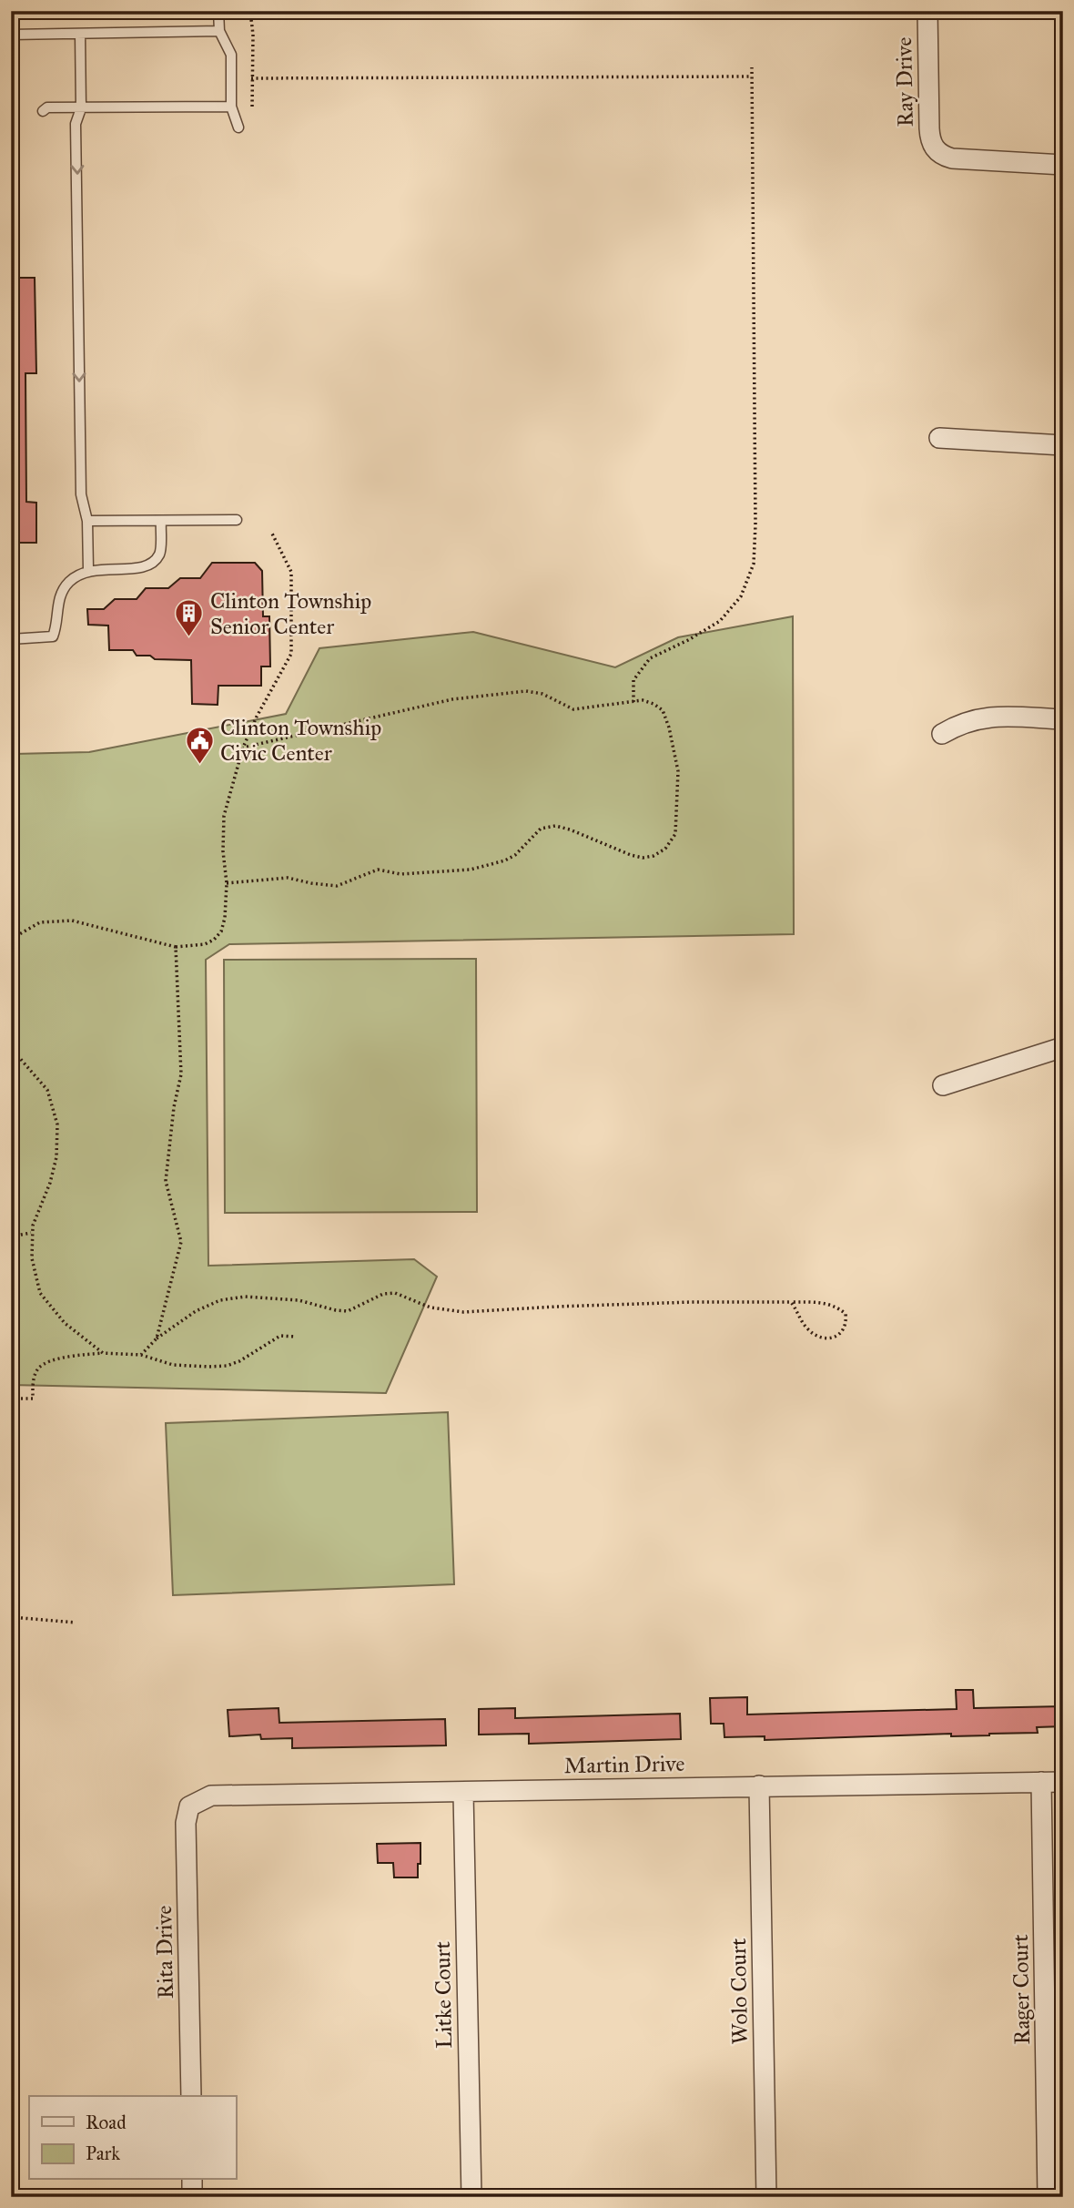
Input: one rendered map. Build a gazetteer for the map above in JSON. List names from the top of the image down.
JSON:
{
  "streets": {
    "street": [
      "Ray Drive",
      "Martin Drive",
      "Rita Drive",
      "Rager Court",
      "Wolo Court",
      "Litke Court"
    ]
  },
  "crossings": [
    ["Martin Drive", "Rita Drive"],
    ["Martin Drive", "Rager Court"],
    ["Martin Drive", "Wolo Court"],
    ["Martin Drive", "Litke Court"]
  ],
  "places": {
    "building": ["Clinton Township Senior Center"],
    "public building": ["Clinton Township Civic Center"]
  },
  "legend": ["Road", "Park"]
}
